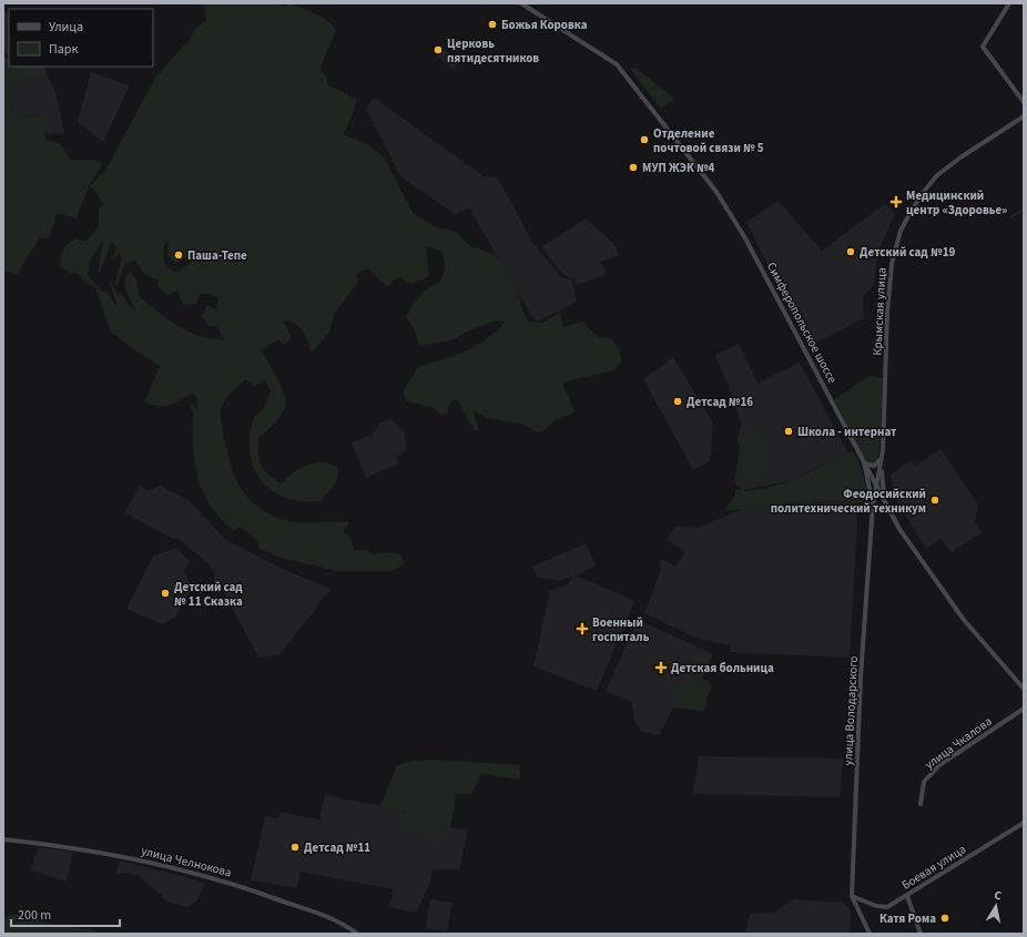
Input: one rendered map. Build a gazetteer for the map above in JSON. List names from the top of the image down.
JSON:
{
  "streets": {
    "main road": [
      "Крымская улица",
      "Симферопольское шоссе",
      "улица Володарского",
      "улица Чкалова",
      "улица Челнокова",
      "Боевая улица"
    ]
  },
  "crossings": [
    ["Крымская улица", "Симферопольское шоссе"],
    ["Крымская улица", "улица Володарского"],
    ["Симферопольское шоссе", "улица Володарского"],
    ["улица Володарского", "Боевая улица"]
  ],
  "places": {
    "other": [
      "Божья Коровка",
      "Церковь пятидесятников",
      "Отделение почтовой связи № 5",
      "МУП ЖЭК №4",
      "Детский сад №19",
      "Паша-Тепе",
      "Детсад №16",
      "Школа - интернат",
      "Феодосийский политехнический техникум",
      "Детский сад № 11 Сказка",
      "Детсад №11",
      "Катя Рома"
    ],
    "health": ["Медицинский центр «Здоровье»", "Военный госпиталь", "Детская больница"]
  },
  "legend": ["Улица", "Парк"],
  "scale_bar": "200 m",
  "north": "top"
}
